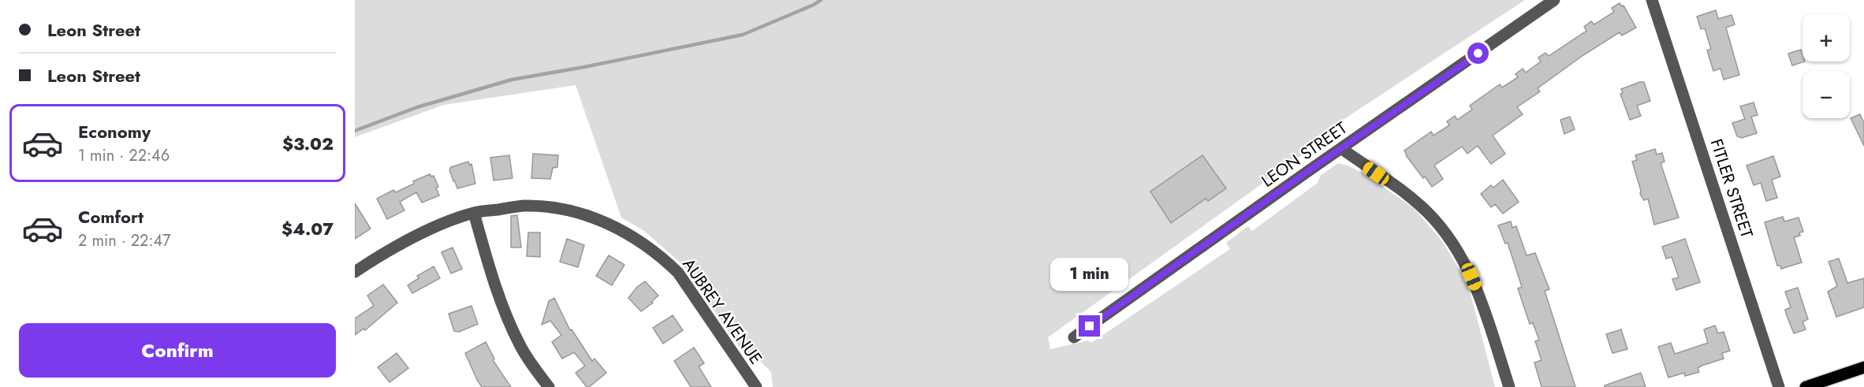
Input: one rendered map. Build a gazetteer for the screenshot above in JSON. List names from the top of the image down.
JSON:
{
  "streets": {
    "street": ["LEON STREET", "FITLER STREET", "AUBREY AVENUE"]
  },
  "page": {
    "banner": ["Leon Street", "Leon Street"],
    "map_buttons": ["+", "−"],
    "list": [
      {
        "name": "Economy",
        "note": "1 min · 22:46",
        "value": "$3.02"
      },
      {
        "name": "Comfort",
        "note": "2 min · 22:47",
        "value": "$4.07"
      }
    ],
    "bubble": "1 min",
    "buttons": "Confirm"
  }
}
